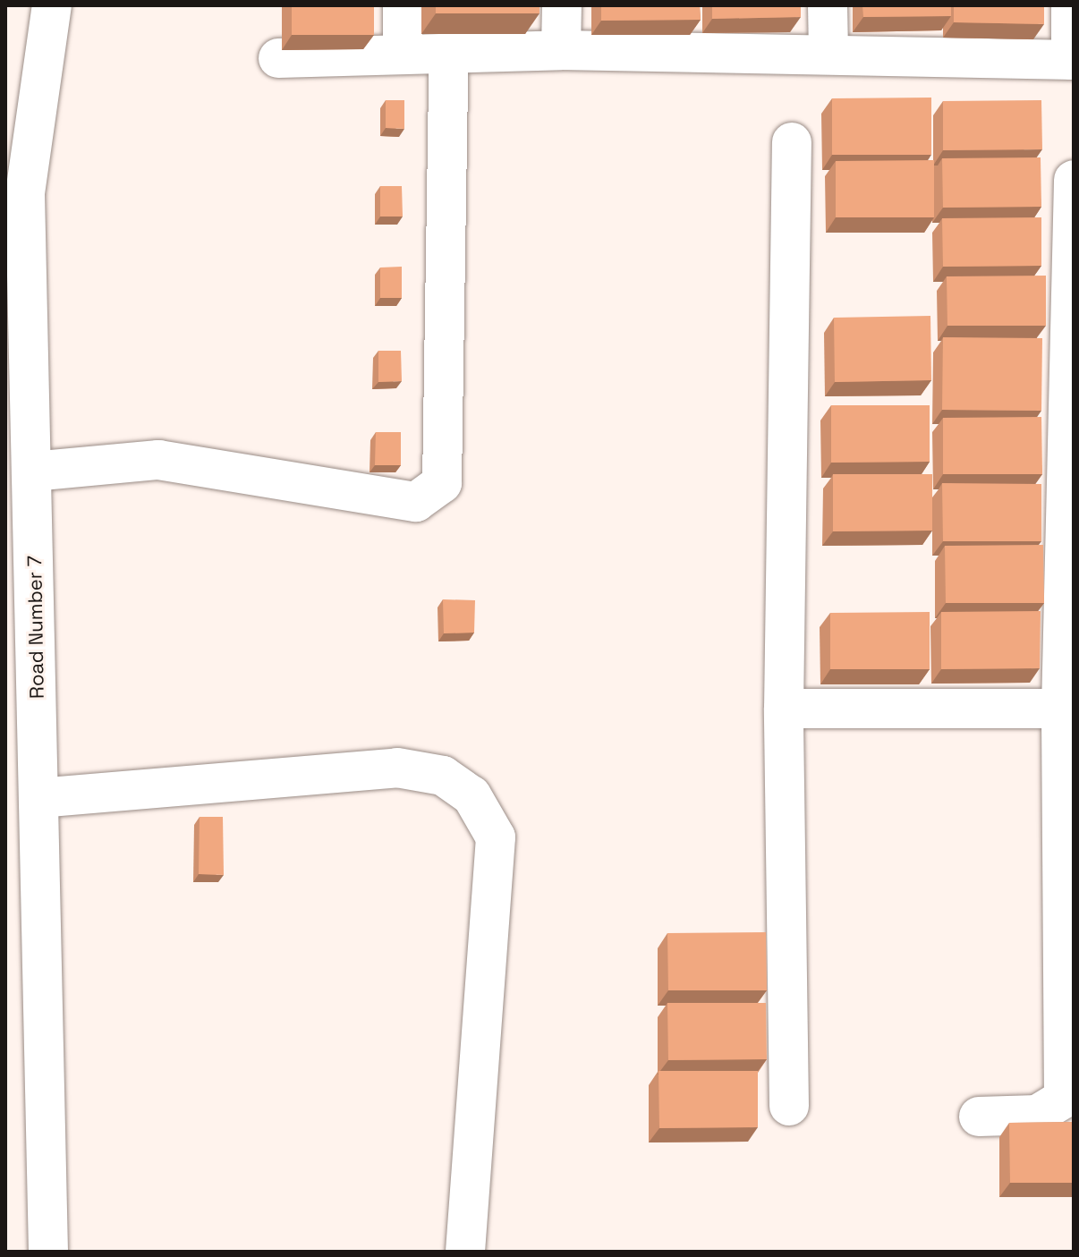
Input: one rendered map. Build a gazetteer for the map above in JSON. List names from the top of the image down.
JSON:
{
  "streets": {
    "street": ["Road Number 7"]
  }
}
